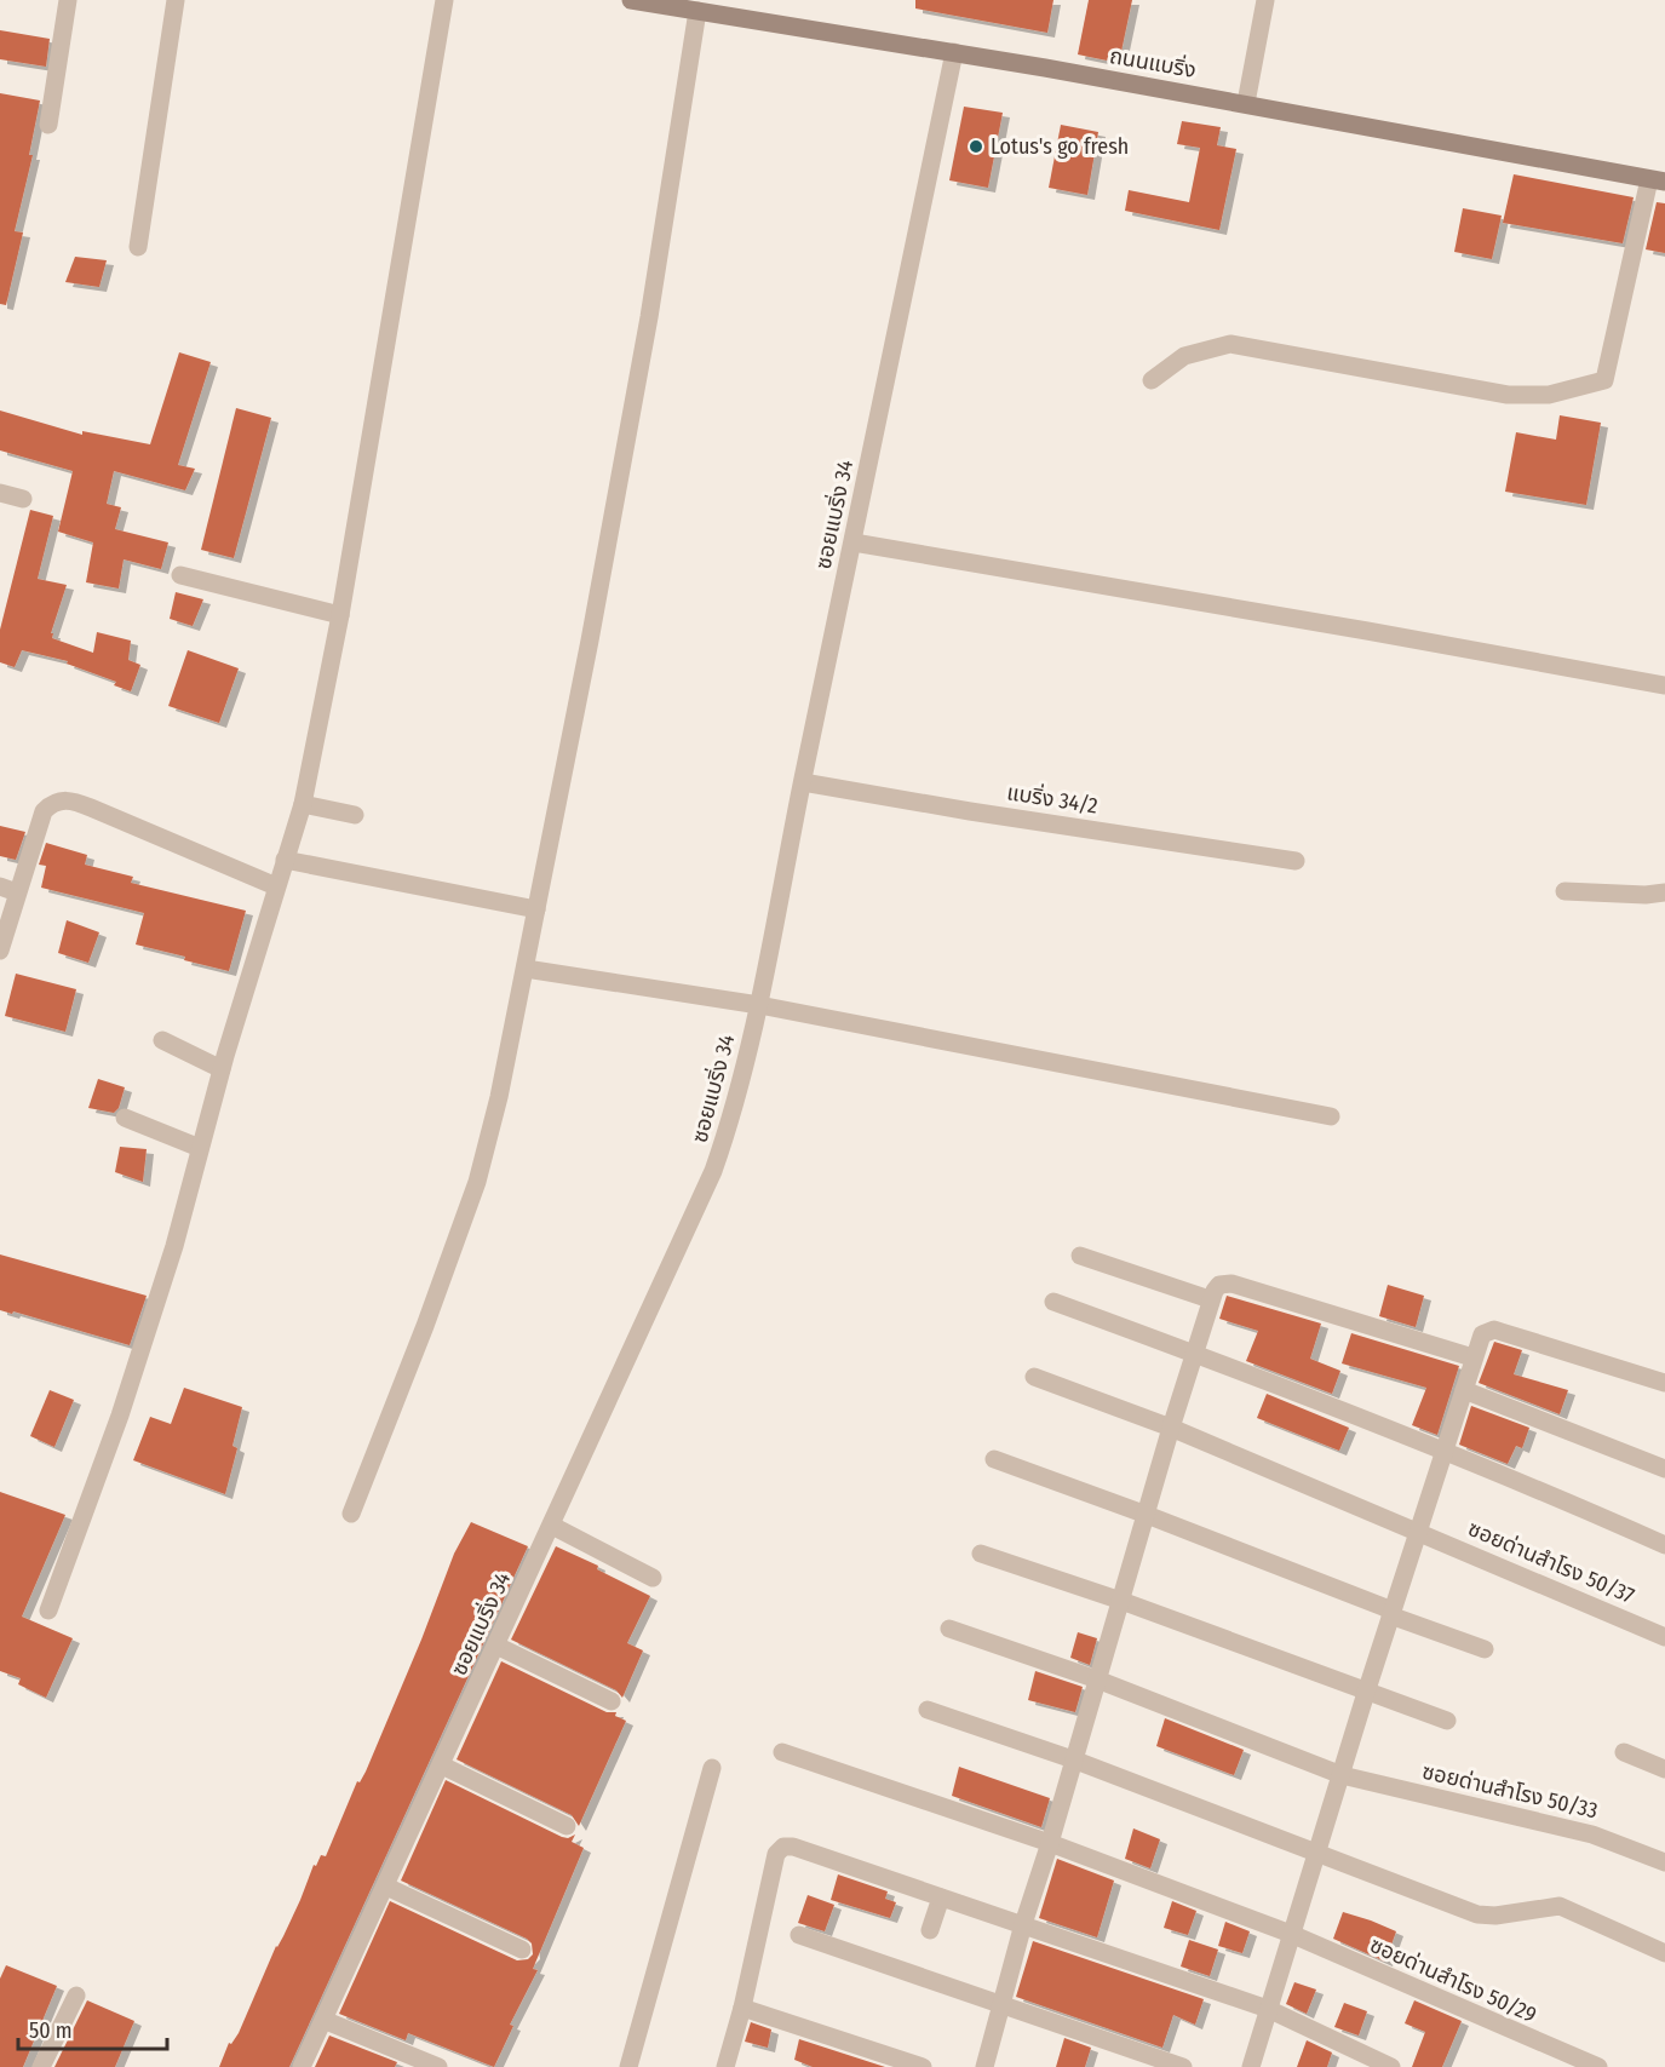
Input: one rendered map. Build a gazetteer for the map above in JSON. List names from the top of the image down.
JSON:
{
  "streets": {
    "main road": ["ถนนแบริ่ง"],
    "street": [
      "ซอยแบริ่ง 34",
      "แบริ่ง 34/2",
      "ซอยด่านสำโรง 50/37",
      "ซอยด่านสำโรง 50/33",
      "ซอยด่านสำโรง 50/29"
    ]
  },
  "crossings": [
    ["ถนนแบริ่ง", "ซอยแบริ่ง 34"],
    ["ซอยแบริ่ง 34", "แบริ่ง 34/2"]
  ],
  "places": ["Lotus's go fresh"],
  "scale_bar": "50 m"
}
